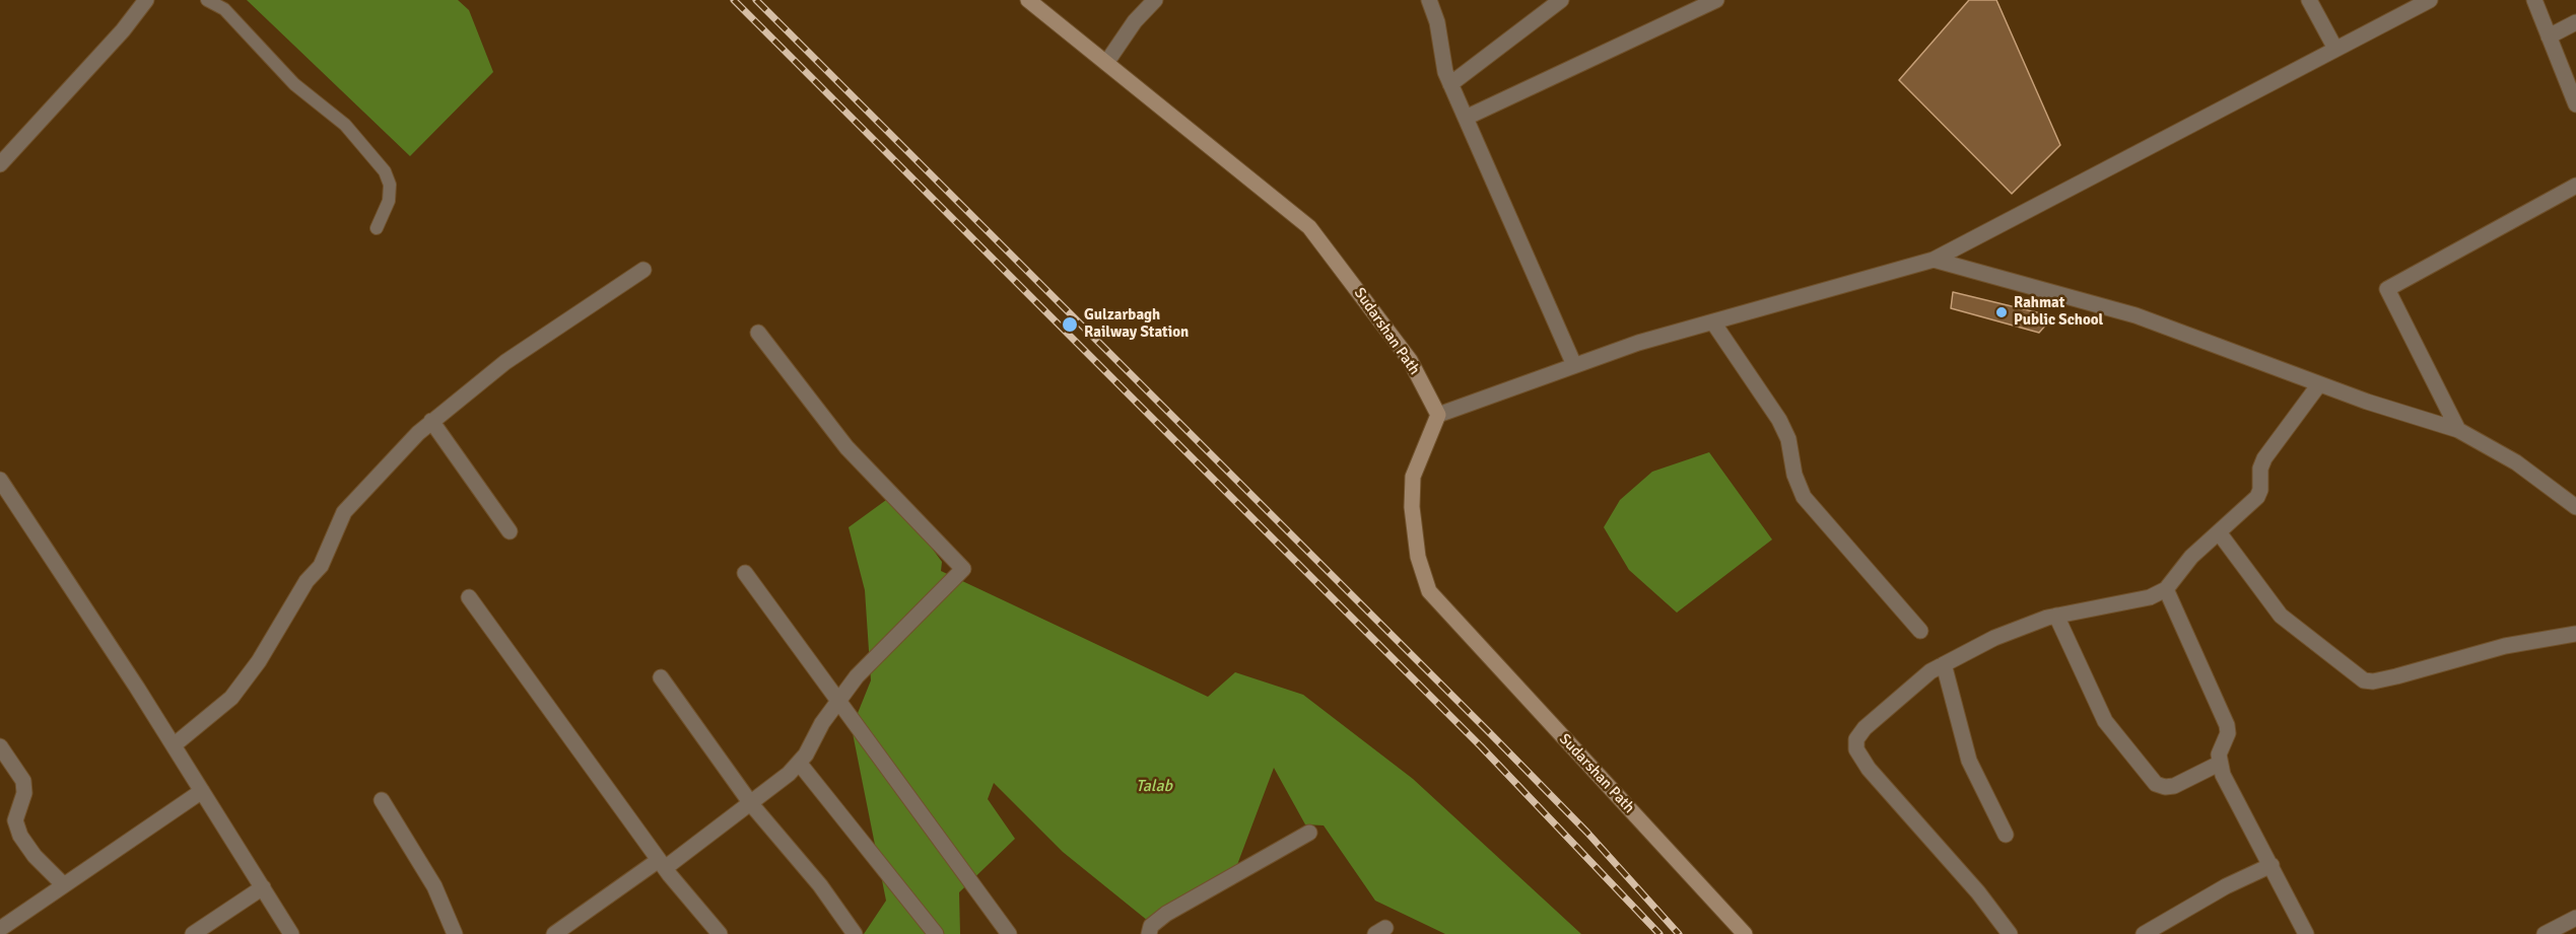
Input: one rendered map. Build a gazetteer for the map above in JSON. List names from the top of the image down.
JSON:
{
  "streets": {
    "main road": ["Sudarshan Path"]
  },
  "water": ["Talab"],
  "places": ["Rahmat Public School", "Gulzarbagh Railway Station"]
}
